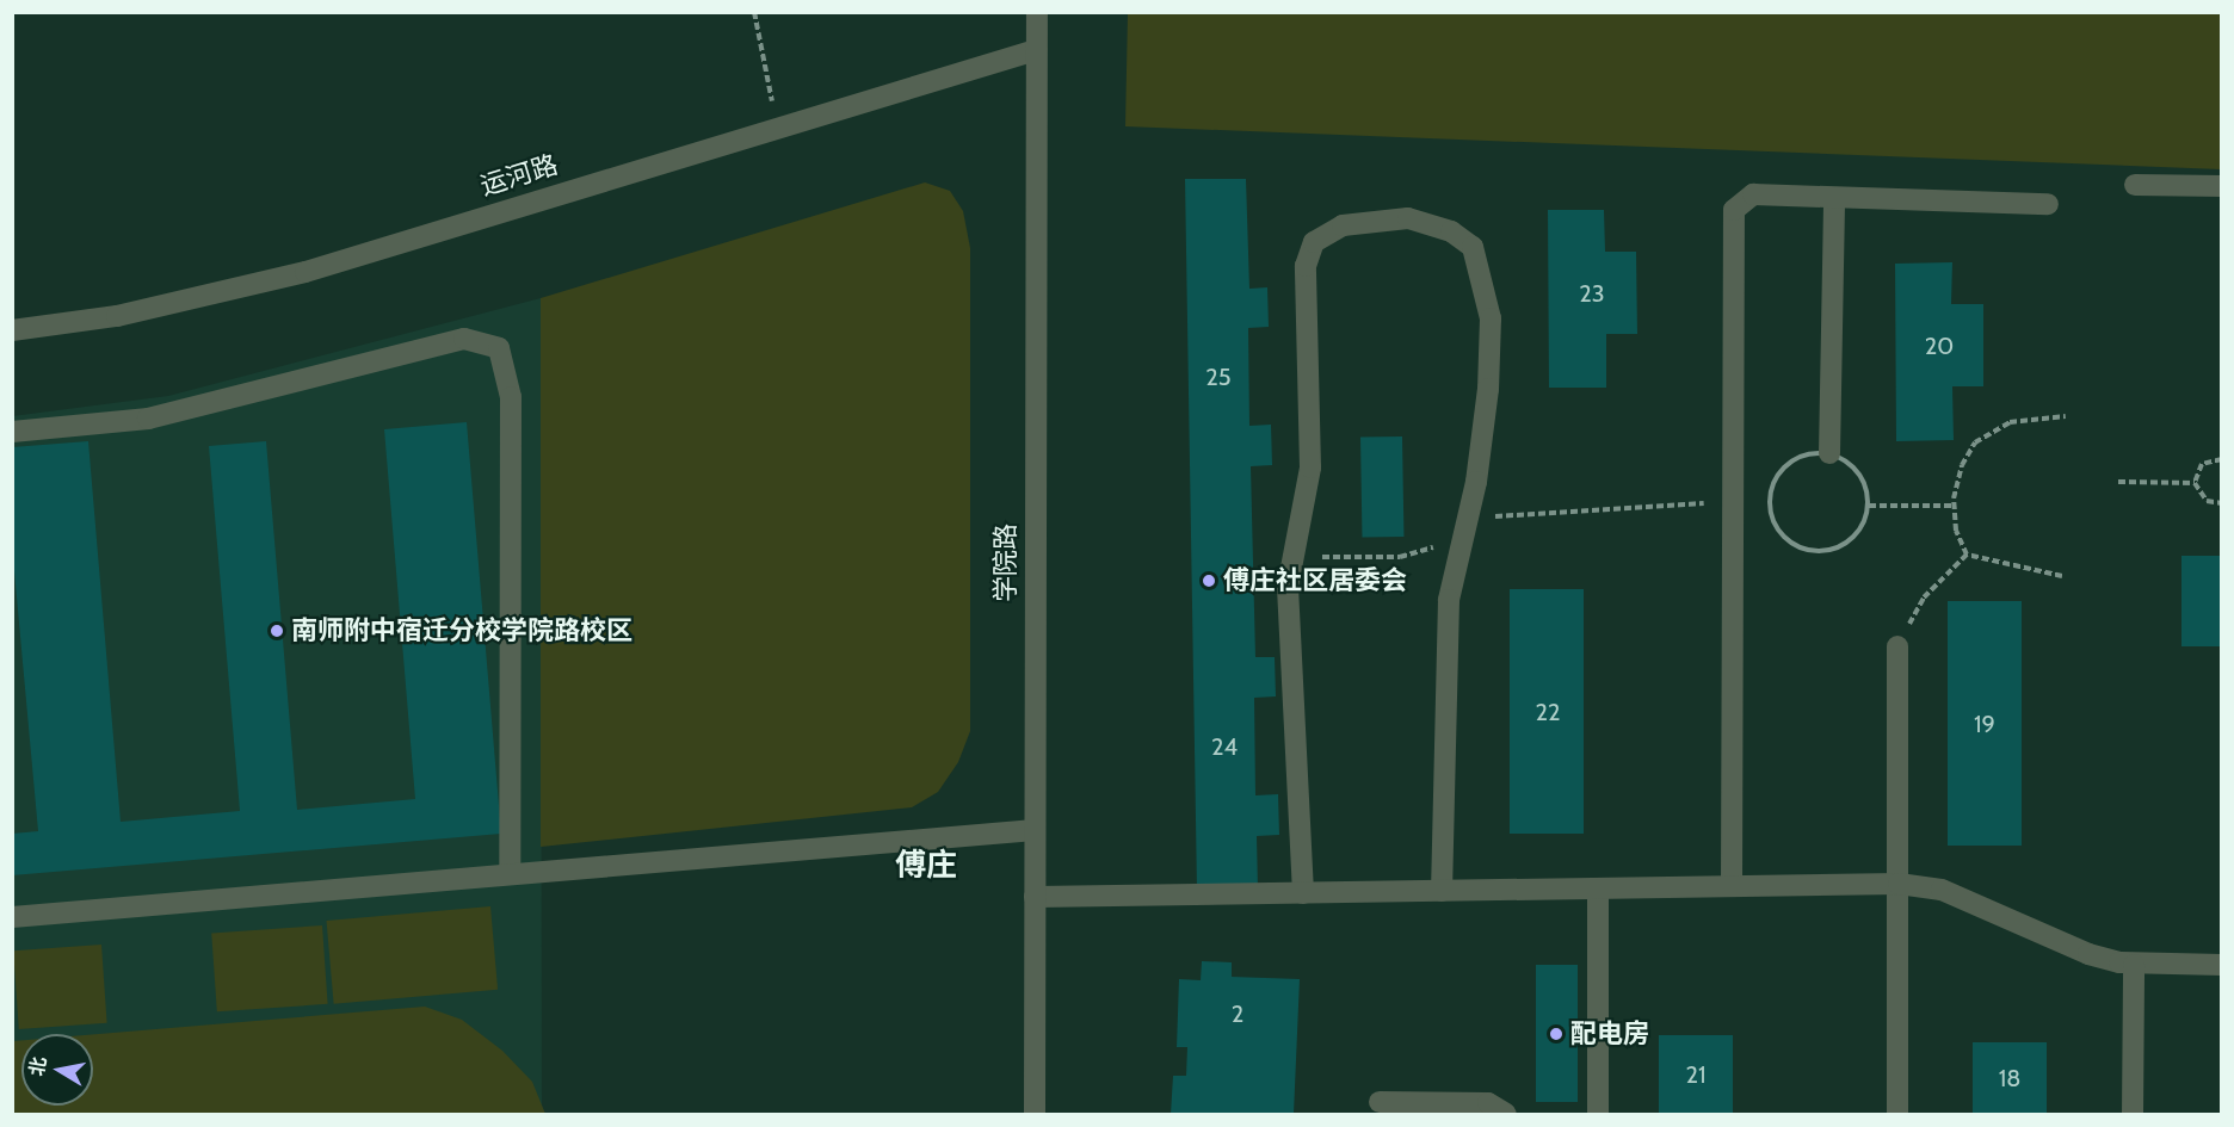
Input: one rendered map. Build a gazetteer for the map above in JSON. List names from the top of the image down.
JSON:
{
  "streets": {
    "street": ["运河路", "学院路"]
  },
  "crossings": [
    ["运河路", "学院路"]
  ],
  "districts": ["傅庄"],
  "places": ["傅庄社区居委会", "南师附中宿迁分校学院路校区", "配电房"],
  "house_numbers": [
    "23",
    "20",
    "25",
    "22",
    "19",
    "24",
    "2",
    "21",
    "18"
  ],
  "north": "left"
}
